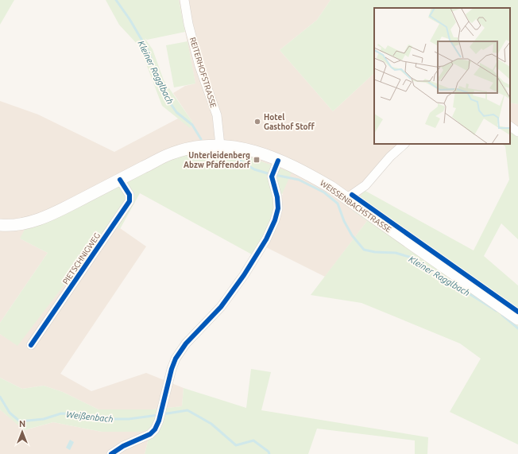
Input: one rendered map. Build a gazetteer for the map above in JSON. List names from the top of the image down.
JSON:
{
  "streets": {
    "main road": ["WEISSENBACHSTRASSE"],
    "street": ["REITERHOFSTRASSE", "PIETSCHNIGWEG"]
  },
  "crossings": [
    ["REITERHOFSTRASSE", "WEISSENBACHSTRASSE"],
    ["WEISSENBACHSTRASSE", "PIETSCHNIGWEG"]
  ],
  "water": ["Kleiner Ragglbach", "Weißenbach"],
  "places": {
    "other": ["Hotel Gasthof Stoff"],
    "transit": ["Unterleidenberg Abzw Pfaffendorf"]
  },
  "north": "top"
}
